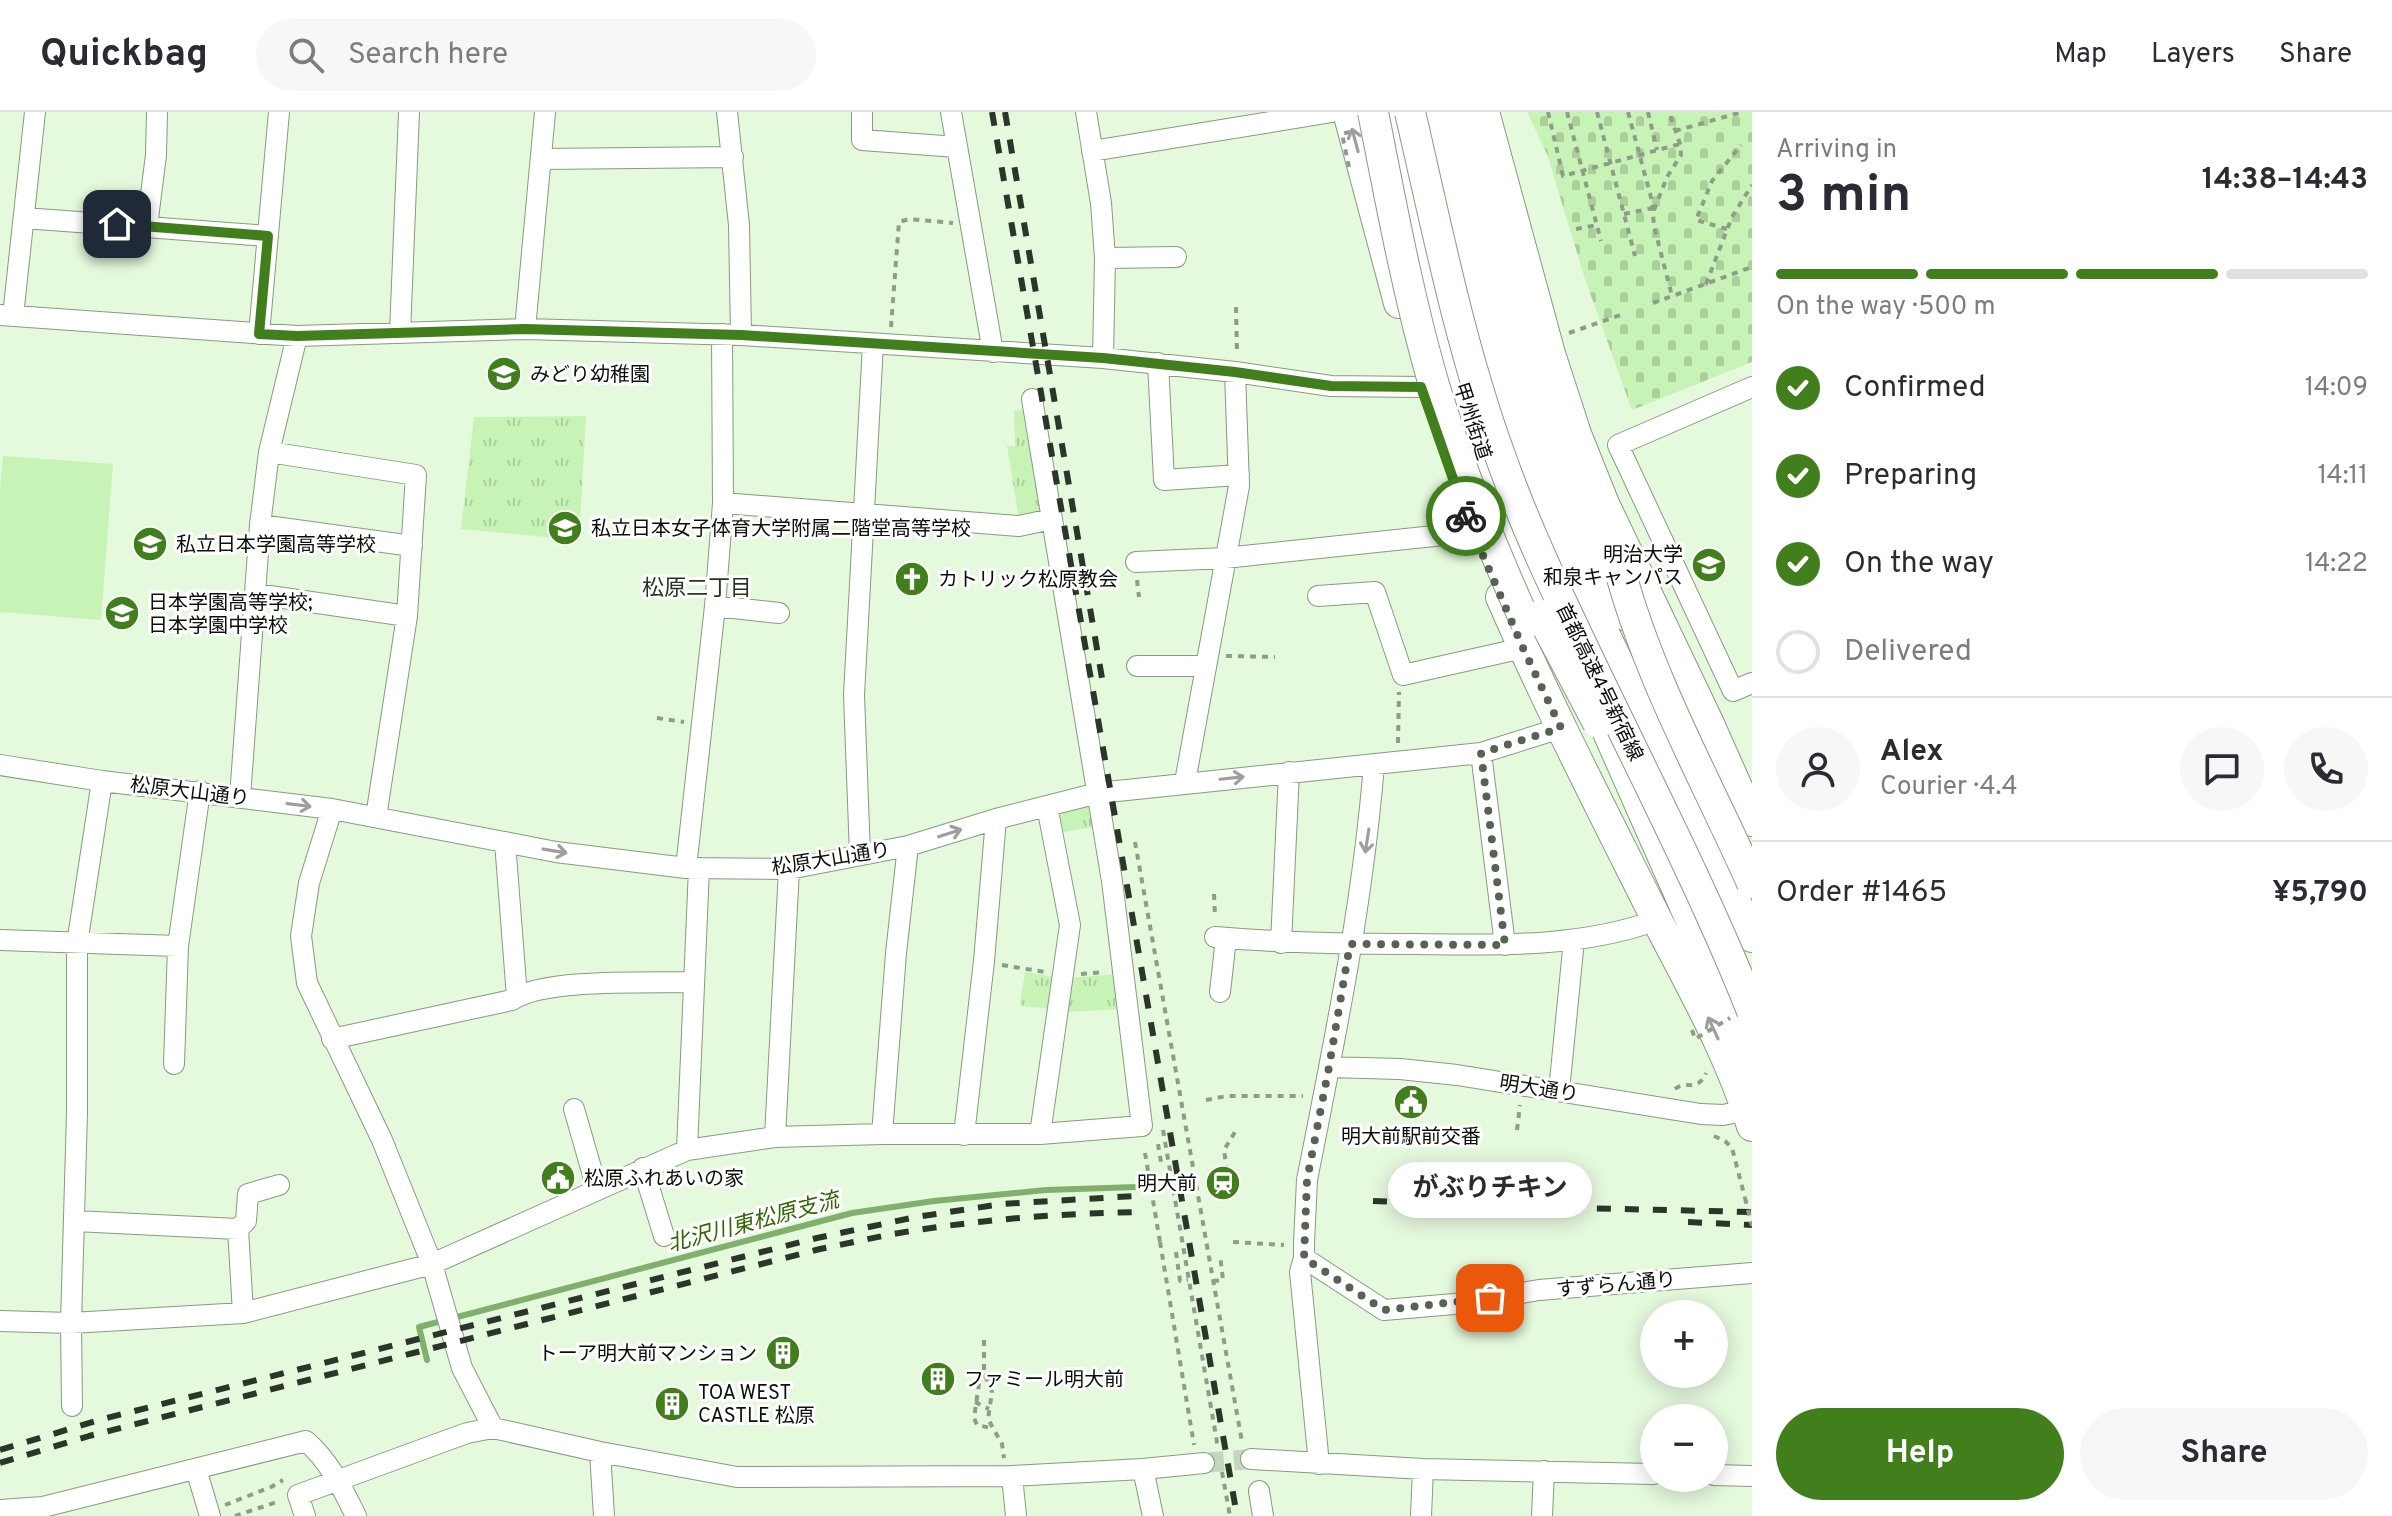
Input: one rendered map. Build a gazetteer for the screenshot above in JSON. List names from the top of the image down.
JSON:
{
  "streets": {
    "highway": ["甲州街道", "首都高速4号新宿線"],
    "street": ["松原大山通り", "明大通り", "すずらん通り"]
  },
  "districts": ["松原二丁目"],
  "water": ["北沢川東松原支流"],
  "places": {
    "school or university": [
      "みどり幼稚園",
      "私立日本女子体育大学附属二階堂高等学校",
      "私立日本学園高等学校",
      "明治大学 和泉キャンパス",
      "日本学園高等学校; 日本学園中学校"
    ],
    "church": ["カトリック松原教会"],
    "public building": ["明大前駅前交番", "松原ふれあいの家"],
    "station": ["明大前"],
    "other": ["がぶりチキン"],
    "building": ["トーア明大前マンション", "ファミール明大前", "TOA WEST CASTLE 松原"]
  },
  "page": {
    "header": "Quickbag",
    "search": "Search here",
    "nav": ["Map", "Layers", "Share"],
    "heading": ["3 min", "Arriving in", "14:38–14:43"],
    "panel": [
      "Alex",
      "Courier · 4.4",
      "Order #1465",
      "¥5,790"
    ],
    "bar": "On the way · 500 m",
    "list": [
      ["Confirmed", "14:09"],
      ["Preparing", "14:11"],
      ["On the way", "14:22"],
      "Delivered"
    ],
    "bubble": "がぶりチキン",
    "map_buttons": ["+", "−"],
    "buttons": ["Help", "Share"]
  }
}
